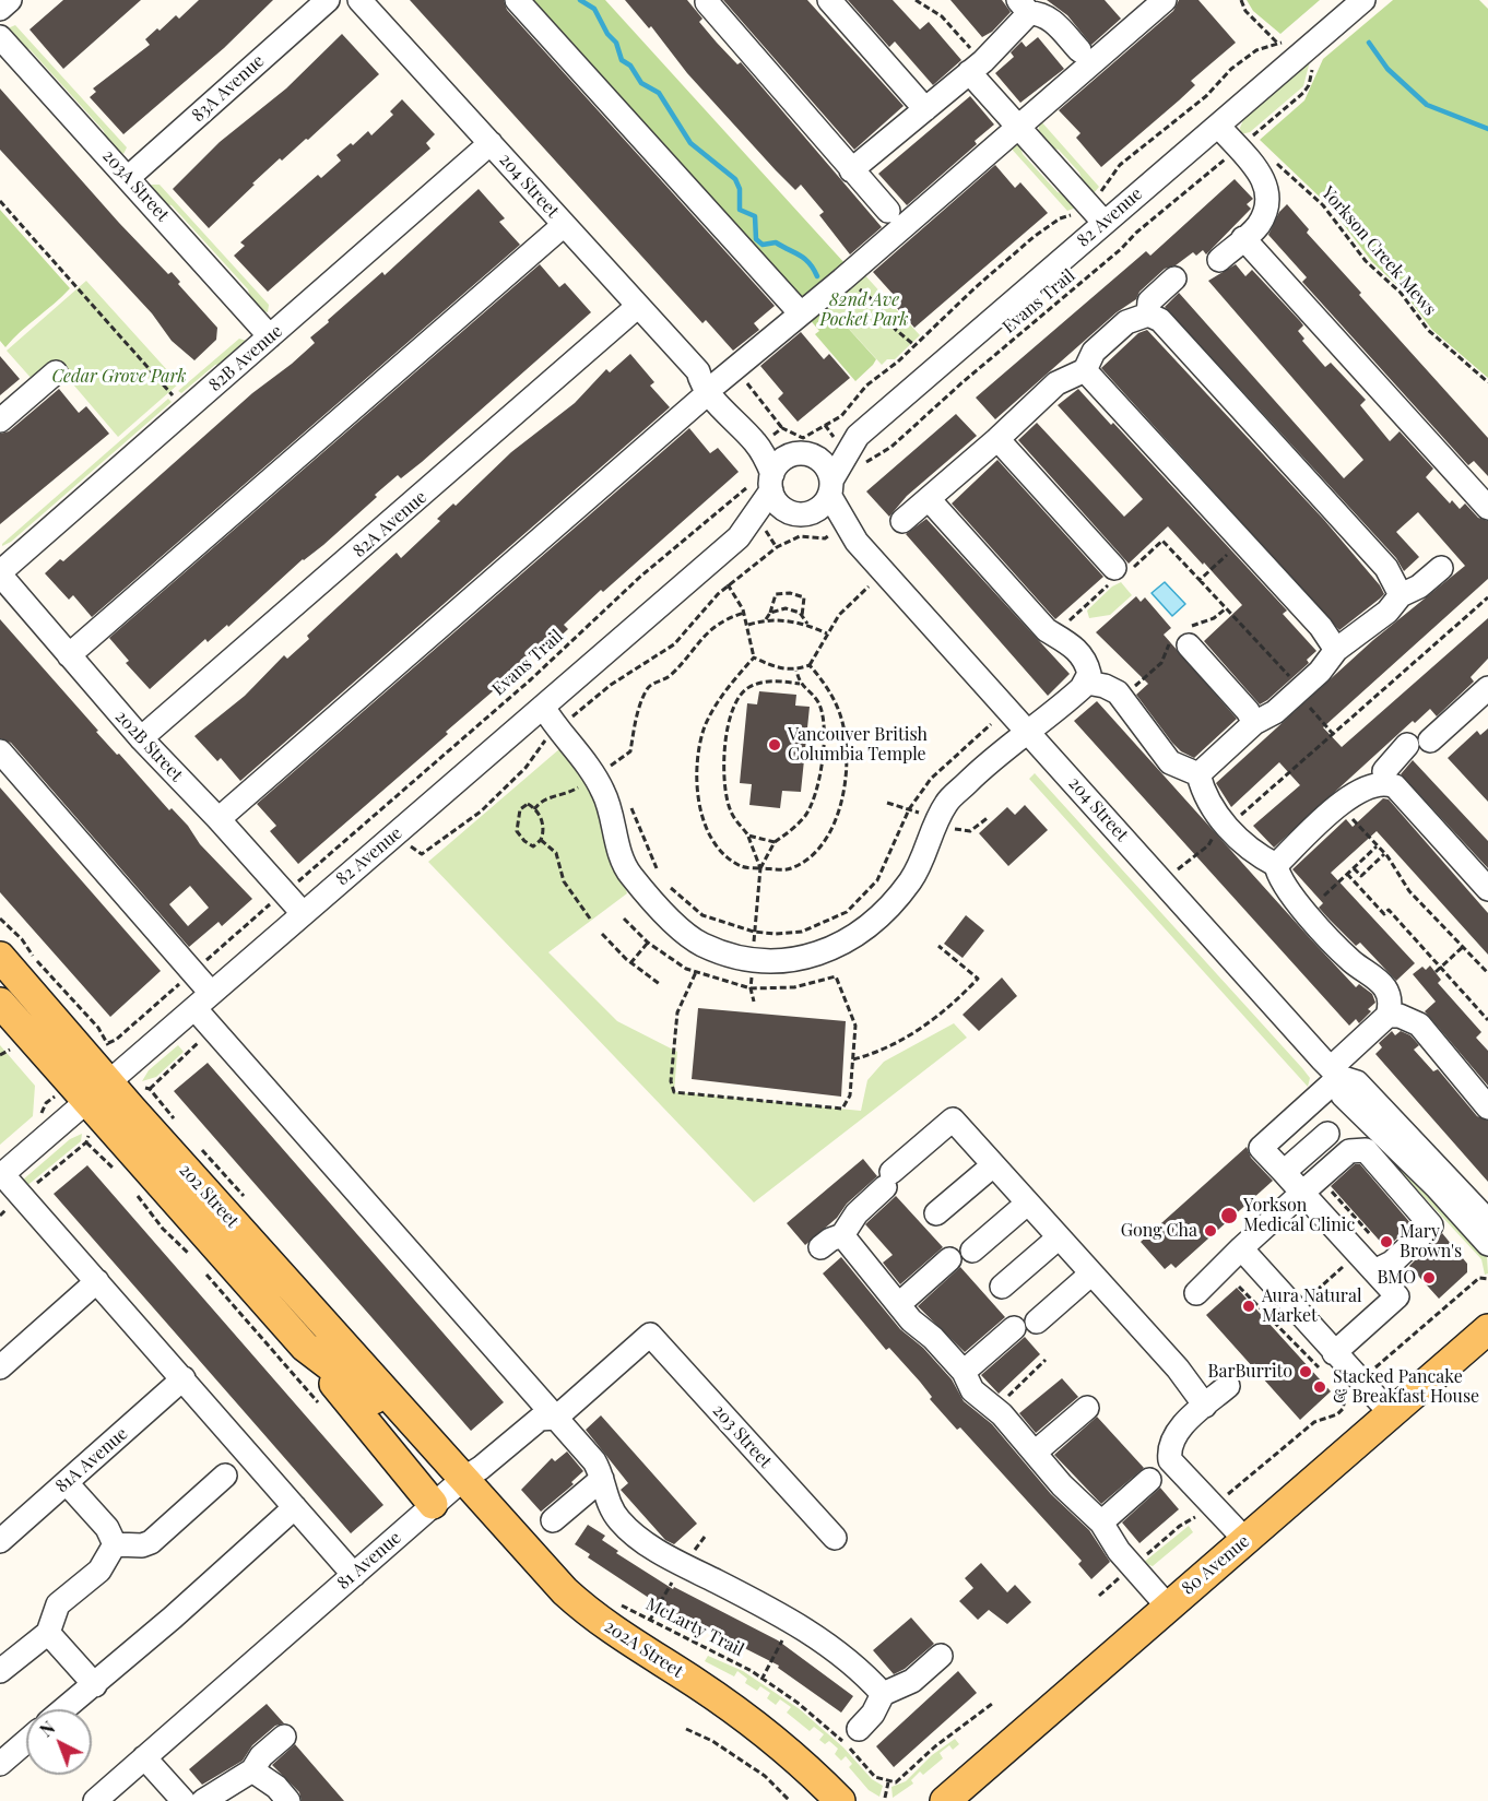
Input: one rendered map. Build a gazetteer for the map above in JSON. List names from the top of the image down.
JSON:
{
  "streets": {
    "main road": ["202 Street", "80 Avenue", "202A Street"],
    "street": [
      "83A Avenue",
      "203A Street",
      "204 Street",
      "82 Avenue",
      "82B Avenue",
      "82A Avenue",
      "202B Street",
      "203 Street",
      "81A Avenue",
      "81 Avenue"
    ],
    "path": ["Yorkson Creek Mews", "Evans Trail", "McLarty Trail"]
  },
  "crossings": [
    ["83A Avenue", "203A Street"],
    ["203A Street", "82B Avenue"],
    ["204 Street", "82 Avenue"],
    ["204 Street", "Evans Trail"],
    ["204 Street", "82B Avenue"],
    ["204 Street", "82A Avenue"],
    ["82 Avenue", "Evans Trail"],
    ["82 Avenue", "202B Street"],
    ["82 Avenue", "202 Street"],
    ["82B Avenue", "202B Street"],
    ["82A Avenue", "202B Street"],
    ["202 Street", "81 Avenue"],
    ["202 Street", "202A Street"],
    ["203 Street", "81 Avenue"],
    ["81 Avenue", "202A Street"]
  ],
  "parks": ["82nd Ave Pocket Park", "Cedar Grove Park"],
  "places": [
    "Vancouver British Columbia Temple",
    "Yorkson Medical Clinic",
    "Gong Cha",
    "Mary Brown's",
    "BMO",
    "Aura Natural Market",
    "BarBurrito",
    "Stacked Pancake & Breakfast House"
  ],
  "north": "top left"
}
